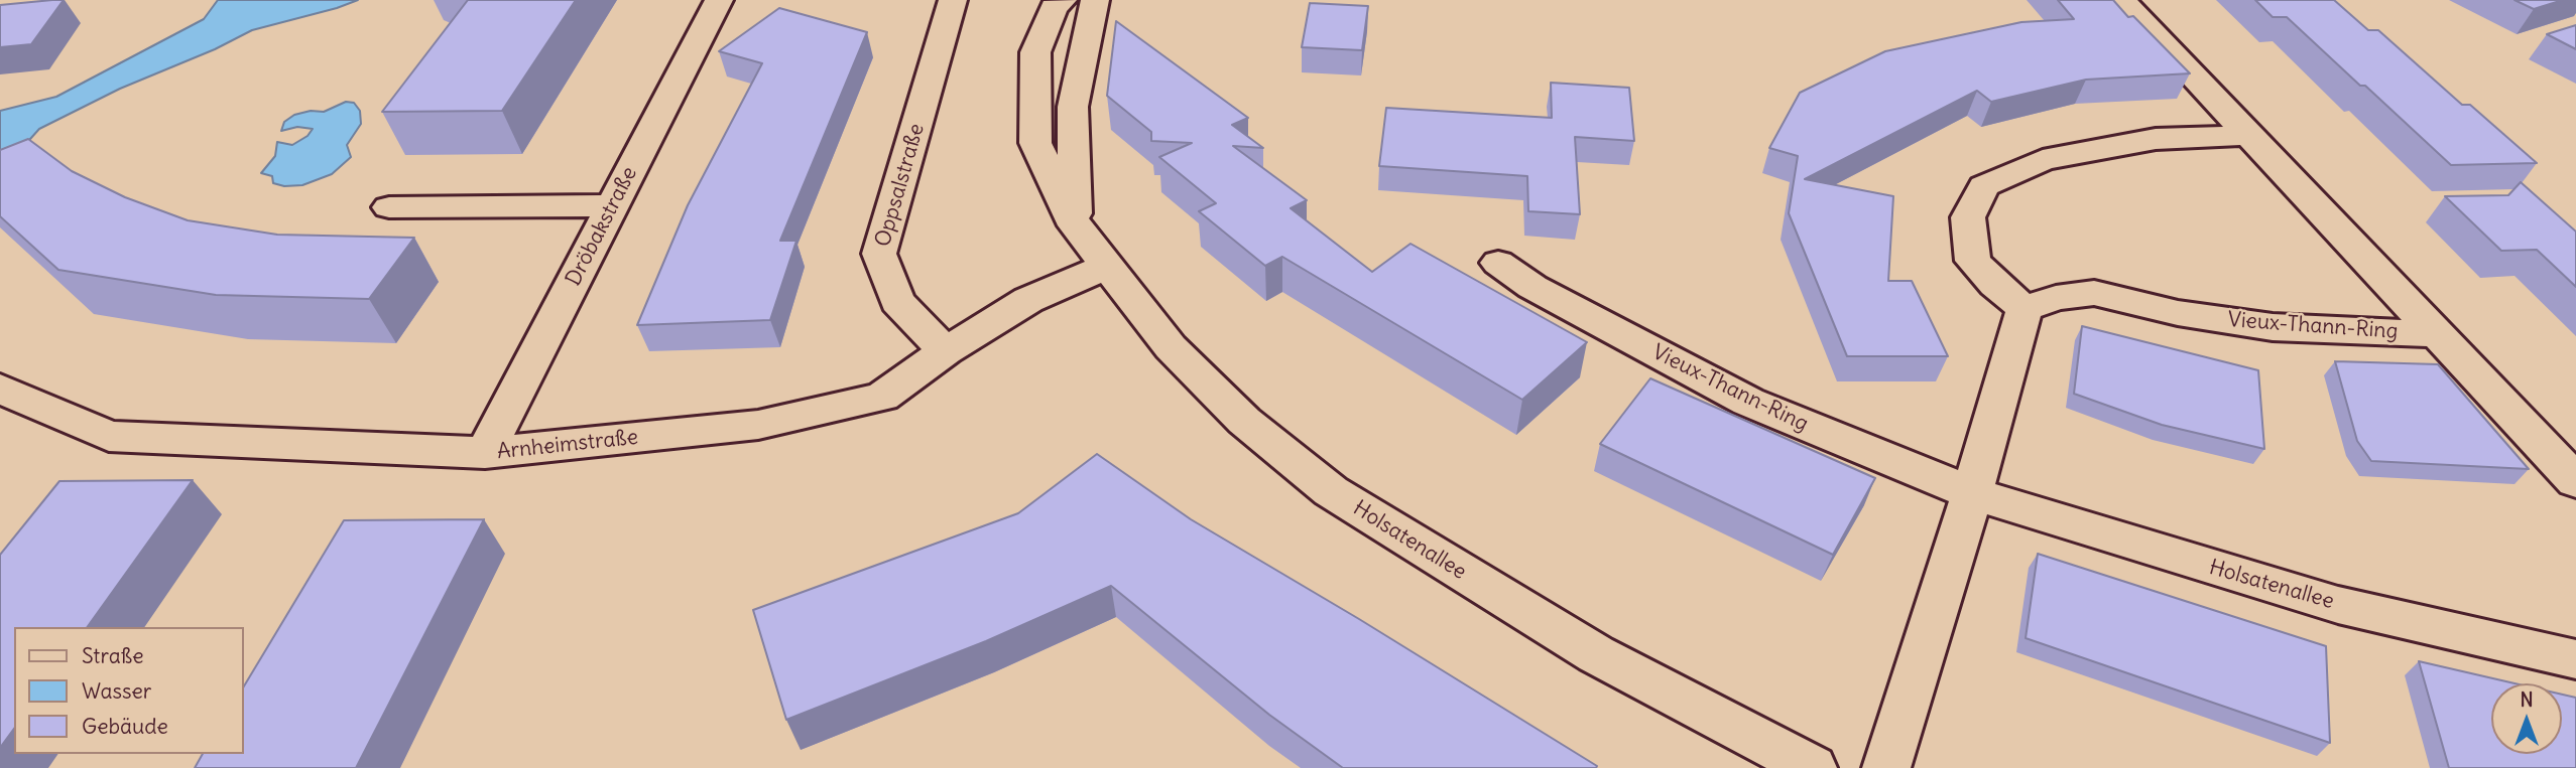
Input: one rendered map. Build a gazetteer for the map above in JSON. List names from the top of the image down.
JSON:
{
  "streets": {
    "street": [
      "Oppsalstraße",
      "Dröbakstraße",
      "Vieux-Thann-Ring",
      "Arnheimstraße",
      "Holsatenallee"
    ]
  },
  "crossings": [
    ["Oppsalstraße", "Arnheimstraße"],
    ["Dröbakstraße", "Arnheimstraße"],
    ["Vieux-Thann-Ring", "Holsatenallee"],
    ["Arnheimstraße", "Holsatenallee"]
  ],
  "legend": ["Straße", "Wasser", "Gebäude"],
  "north": "top"
}
